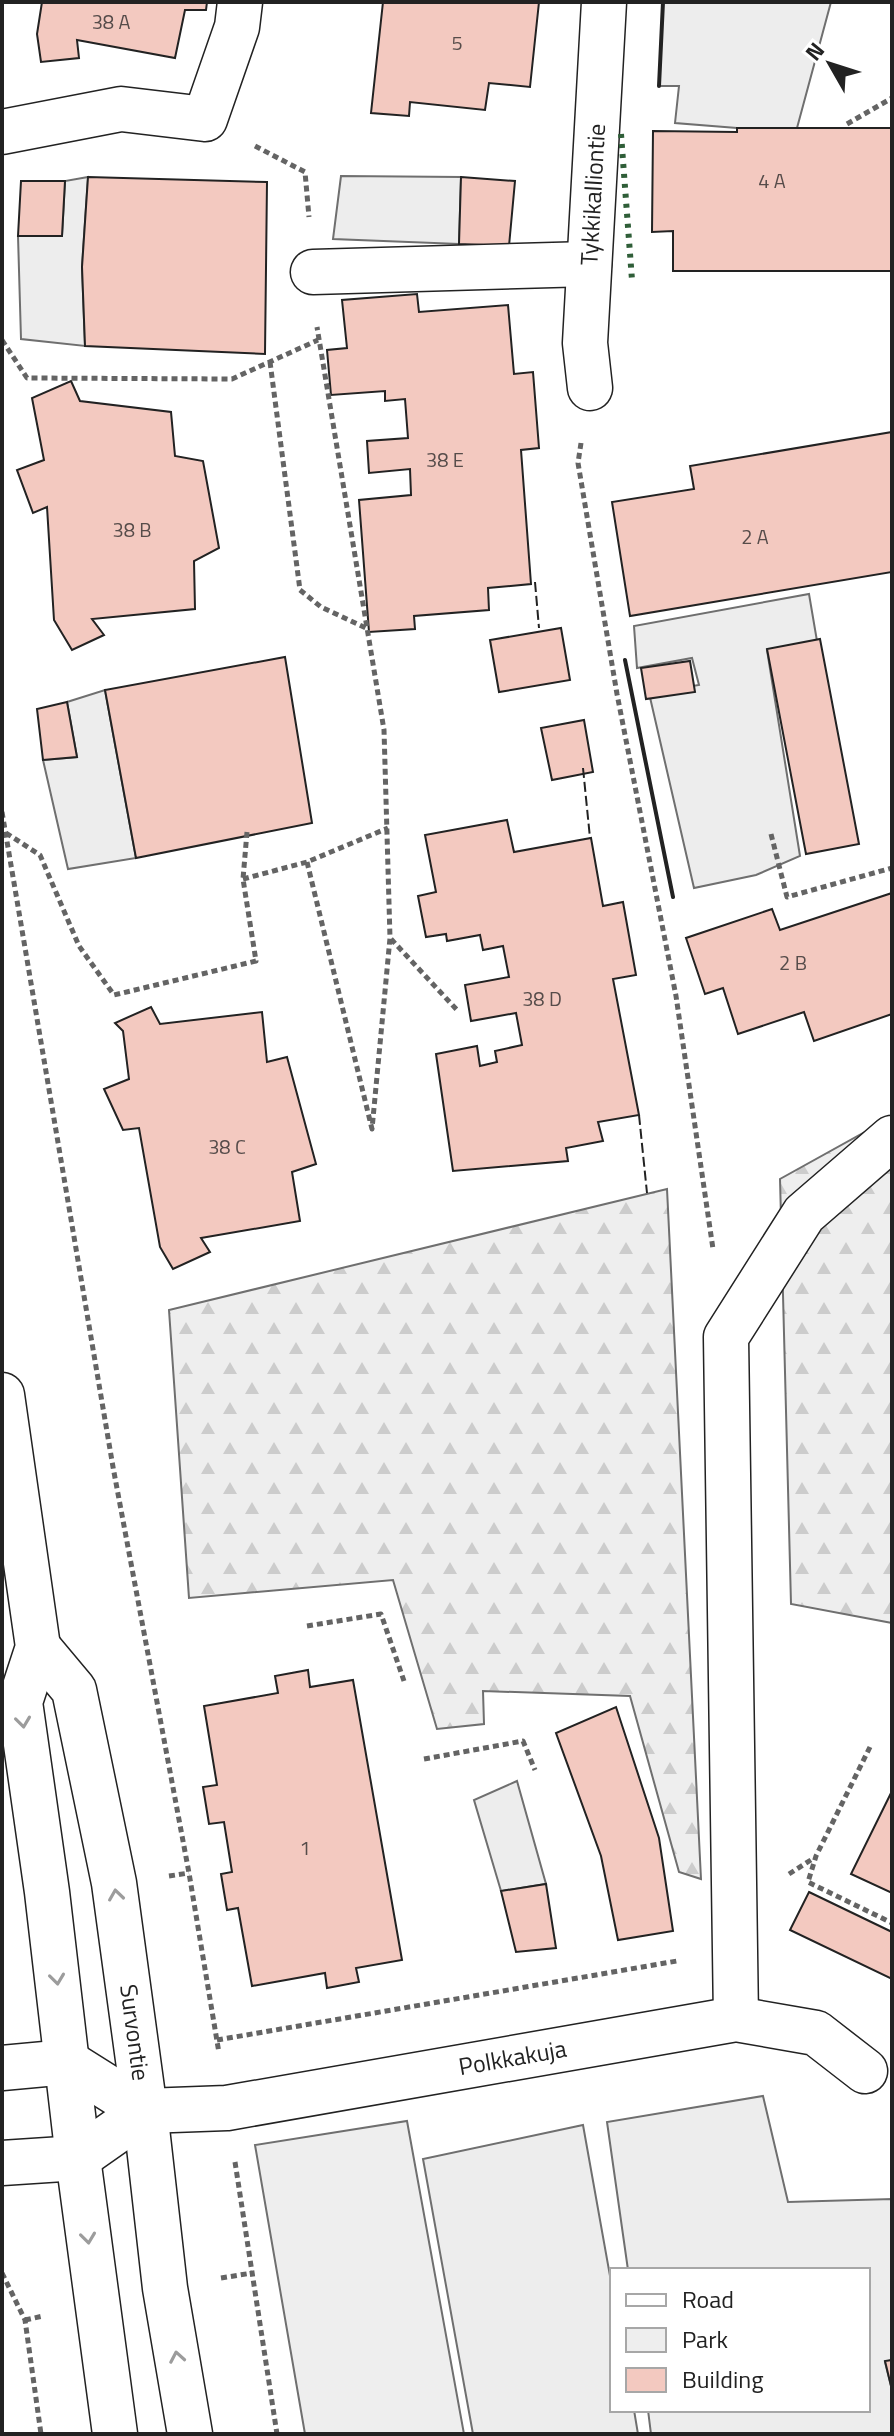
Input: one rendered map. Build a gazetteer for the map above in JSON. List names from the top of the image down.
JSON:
{
  "streets": {
    "main road": ["Tykkikalliontie", "Survontie", "Polkkakuja"]
  },
  "crossings": [
    ["Survontie", "Polkkakuja"]
  ],
  "house_numbers": [
    "38 A",
    "5",
    "4 A",
    "38 E",
    "38 B",
    "2 A",
    "2 B",
    "38 D",
    "38 C",
    "1"
  ],
  "legend": ["Road", "Park", "Building"],
  "north": "top left"
}
